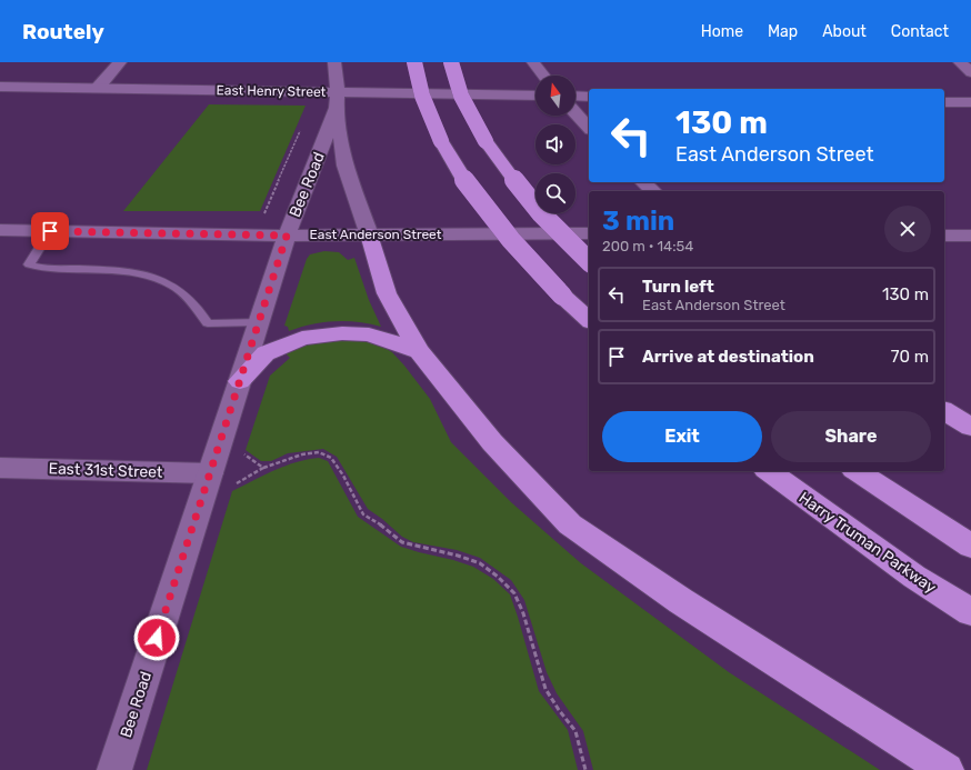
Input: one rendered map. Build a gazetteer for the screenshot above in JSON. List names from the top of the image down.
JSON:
{
  "streets": {
    "highway": ["Harry Truman Parkway"],
    "main road": [
      "East Henry Street",
      "Bee Road",
      "East Anderson Street",
      "East 31st Street"
    ]
  },
  "crossings": [
    ["East Henry Street", "Bee Road"],
    ["Bee Road", "East Anderson Street"],
    ["Bee Road", "East 31st Street"]
  ],
  "north": "top",
  "page": {
    "header": "Routely",
    "nav": [
      "Home",
      "Map",
      "About",
      "Contact"
    ],
    "turn": ["130 m", "East Anderson Street"],
    "heading": ["3 min", "200 m · 14:54"],
    "list": [
      {
        "name": "Turn left",
        "note": "East Anderson Street",
        "value": "130 m"
      },
      {
        "name": "Arrive at destination",
        "value": "70 m"
      }
    ],
    "buttons": ["Exit", "Share"]
  }
}
